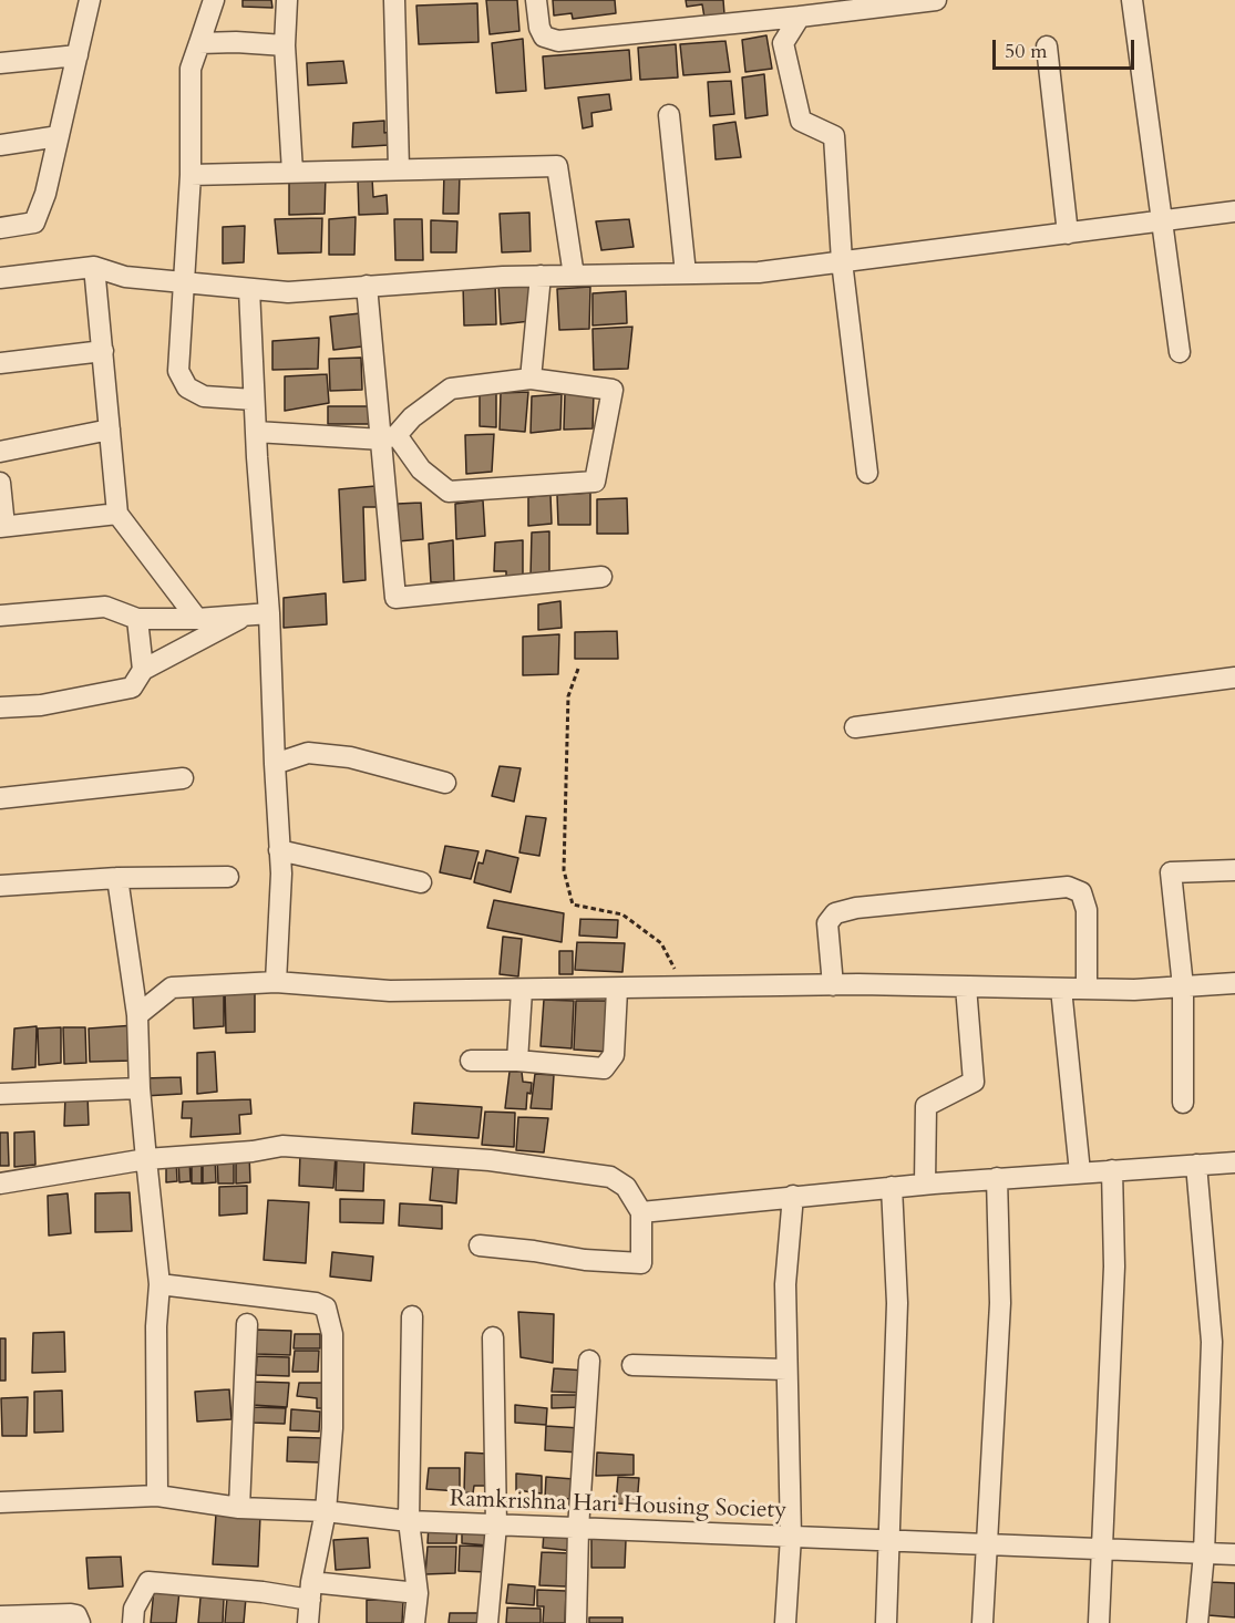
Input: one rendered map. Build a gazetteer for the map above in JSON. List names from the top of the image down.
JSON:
{
  "streets": {
    "street": ["Ramkrishna Hari Housing Society"]
  },
  "scale_bar": "50 m"
}
